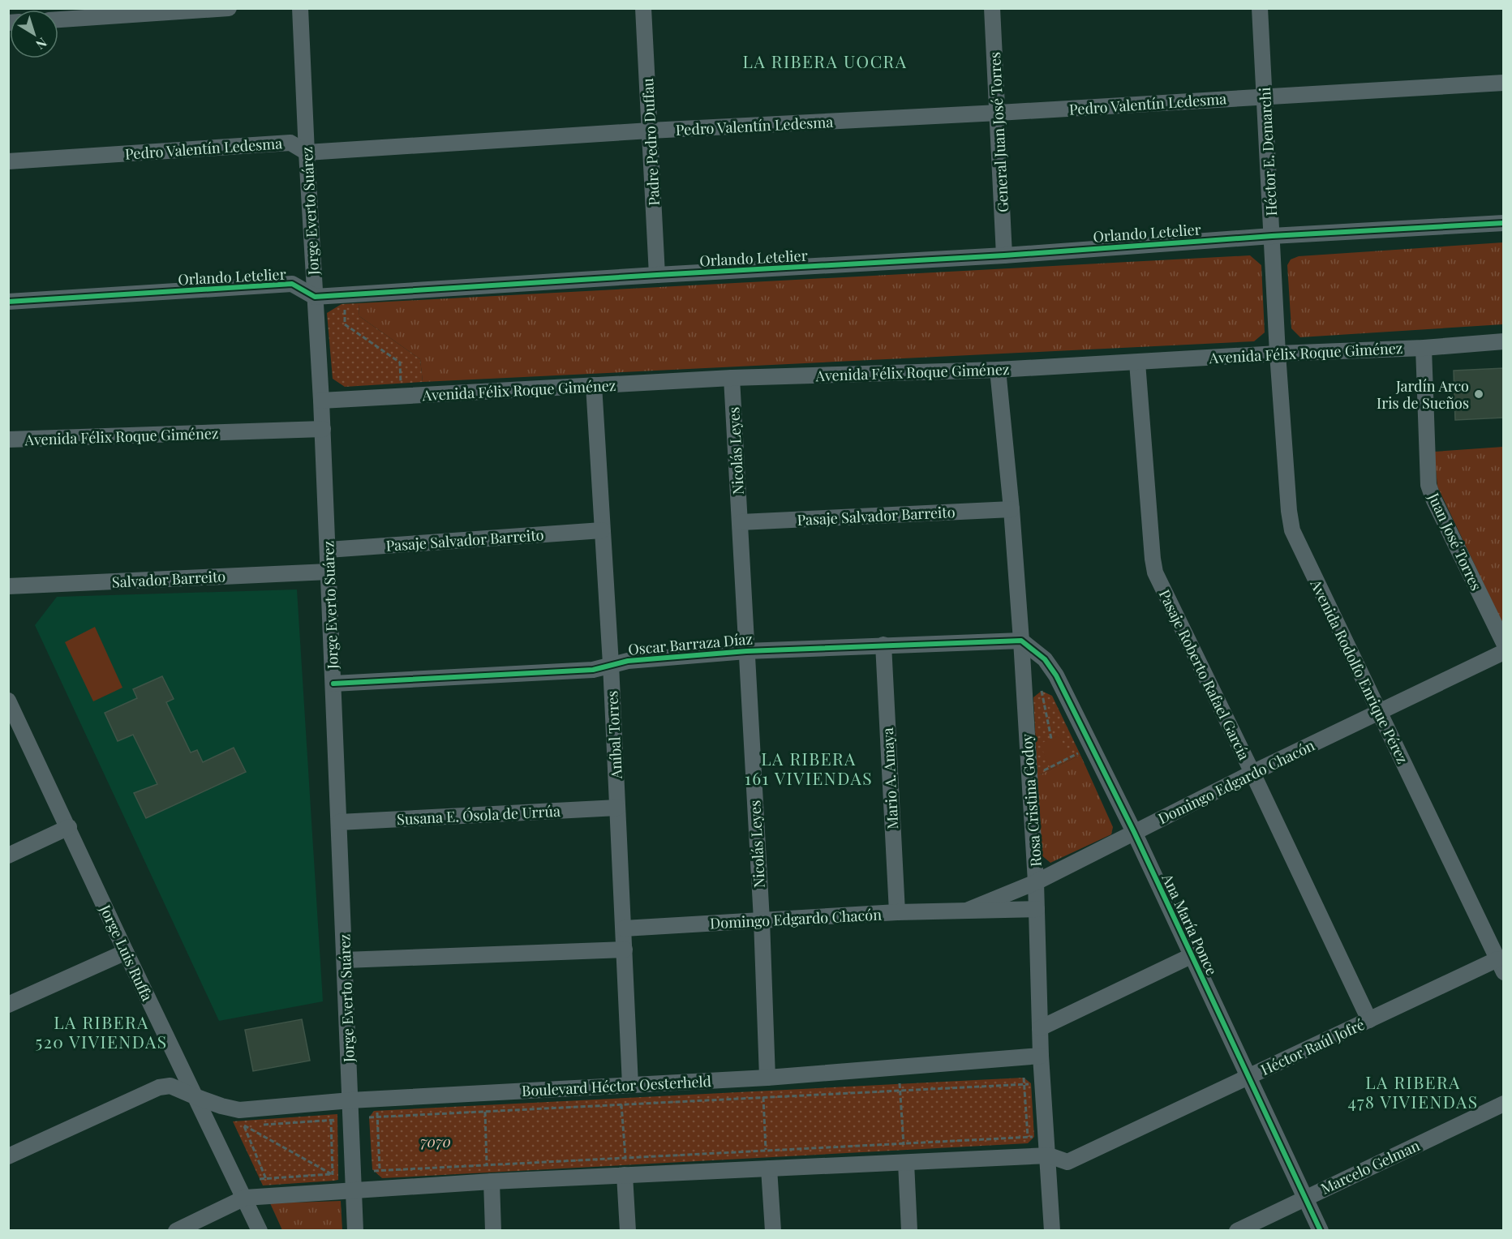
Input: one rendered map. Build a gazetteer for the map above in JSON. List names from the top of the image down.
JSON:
{
  "streets": {
    "street": [
      "Pedro Valentín Ledesma",
      "General Juan José Torres",
      "Padre Pedro Duffau",
      "Héctor E. Demarchi",
      "Jorge Everto Suárez",
      "Orlando Letelier",
      "Avenida Félix Roque Giménez",
      "Nicolás Leyes",
      "Pasaje Salvador Barreito",
      "Juan José Torres",
      "Salvador Barreito",
      "Oscar Barraza Díaz",
      "Avenida Rodolfo Enrique Pérez",
      "Pasaje Roberto Rafael García",
      "Aníbal Torres",
      "Mario A. Amaya",
      "Domingo Edgardo Chacón",
      "Rosa Cristina Godoy",
      "Susana E. Ósola de Urrúa",
      "Ana María Ponce",
      "Jorge Luis Ruffa",
      "Héctor Raúl Jofré",
      "Boulevard Héctor Oesterheld",
      "Marcelo Gelman"
    ]
  },
  "crossings": [
    ["Pedro Valentín Ledesma", "General Juan José Torres"],
    ["Pedro Valentín Ledesma", "Padre Pedro Duffau"],
    ["Pedro Valentín Ledesma", "Héctor E. Demarchi"],
    ["Pedro Valentín Ledesma", "Jorge Everto Suárez"],
    ["General Juan José Torres", "Orlando Letelier"],
    ["Padre Pedro Duffau", "Orlando Letelier"],
    ["Héctor E. Demarchi", "Orlando Letelier"],
    ["Héctor E. Demarchi", "Avenida Félix Roque Giménez"],
    ["Héctor E. Demarchi", "Avenida Rodolfo Enrique Pérez"],
    ["Jorge Everto Suárez", "Orlando Letelier"],
    ["Jorge Everto Suárez", "Avenida Félix Roque Giménez"],
    ["Jorge Everto Suárez", "Pasaje Salvador Barreito"],
    ["Jorge Everto Suárez", "Salvador Barreito"],
    ["Jorge Everto Suárez", "Oscar Barraza Díaz"],
    ["Jorge Everto Suárez", "Susana E. Ósola de Urrúa"],
    ["Jorge Everto Suárez", "Boulevard Héctor Oesterheld"],
    ["Avenida Félix Roque Giménez", "Nicolás Leyes"],
    ["Avenida Félix Roque Giménez", "Juan José Torres"],
    ["Avenida Félix Roque Giménez", "Avenida Rodolfo Enrique Pérez"],
    ["Avenida Félix Roque Giménez", "Pasaje Roberto Rafael García"],
    ["Avenida Félix Roque Giménez", "Aníbal Torres"],
    ["Avenida Félix Roque Giménez", "Rosa Cristina Godoy"],
    ["Nicolás Leyes", "Pasaje Salvador Barreito"],
    ["Nicolás Leyes", "Oscar Barraza Díaz"],
    ["Nicolás Leyes", "Domingo Edgardo Chacón"],
    ["Nicolás Leyes", "Boulevard Héctor Oesterheld"],
    ["Pasaje Salvador Barreito", "Aníbal Torres"],
    ["Pasaje Salvador Barreito", "Rosa Cristina Godoy"],
    ["Oscar Barraza Díaz", "Aníbal Torres"],
    ["Oscar Barraza Díaz", "Mario A. Amaya"],
    ["Oscar Barraza Díaz", "Rosa Cristina Godoy"],
    ["Oscar Barraza Díaz", "Ana María Ponce"],
    ["Avenida Rodolfo Enrique Pérez", "Domingo Edgardo Chacón"],
    ["Avenida Rodolfo Enrique Pérez", "Héctor Raúl Jofré"],
    ["Pasaje Roberto Rafael García", "Domingo Edgardo Chacón"],
    ["Pasaje Roberto Rafael García", "Héctor Raúl Jofré"],
    ["Aníbal Torres", "Domingo Edgardo Chacón"],
    ["Aníbal Torres", "Susana E. Ósola de Urrúa"],
    ["Aníbal Torres", "Boulevard Héctor Oesterheld"],
    ["Mario A. Amaya", "Domingo Edgardo Chacón"],
    ["Domingo Edgardo Chacón", "Rosa Cristina Godoy"],
    ["Domingo Edgardo Chacón", "Ana María Ponce"],
    ["Rosa Cristina Godoy", "Ana María Ponce"],
    ["Rosa Cristina Godoy", "Héctor Raúl Jofré"],
    ["Rosa Cristina Godoy", "Boulevard Héctor Oesterheld"],
    ["Ana María Ponce", "Héctor Raúl Jofré"],
    ["Ana María Ponce", "Marcelo Gelman"],
    ["Jorge Luis Ruffa", "Boulevard Héctor Oesterheld"]
  ],
  "districts": [
    "LA RIBERA UOCRA",
    "LA RIBERA 161 VIVIENDAS",
    "LA RIBERA 520 VIVIENDAS",
    "LA RIBERA 478 VIVIENDAS"
  ],
  "parks": ["7070"],
  "places": ["Jardín Arco Iris de Sueños"],
  "north": "bottom right"
}
